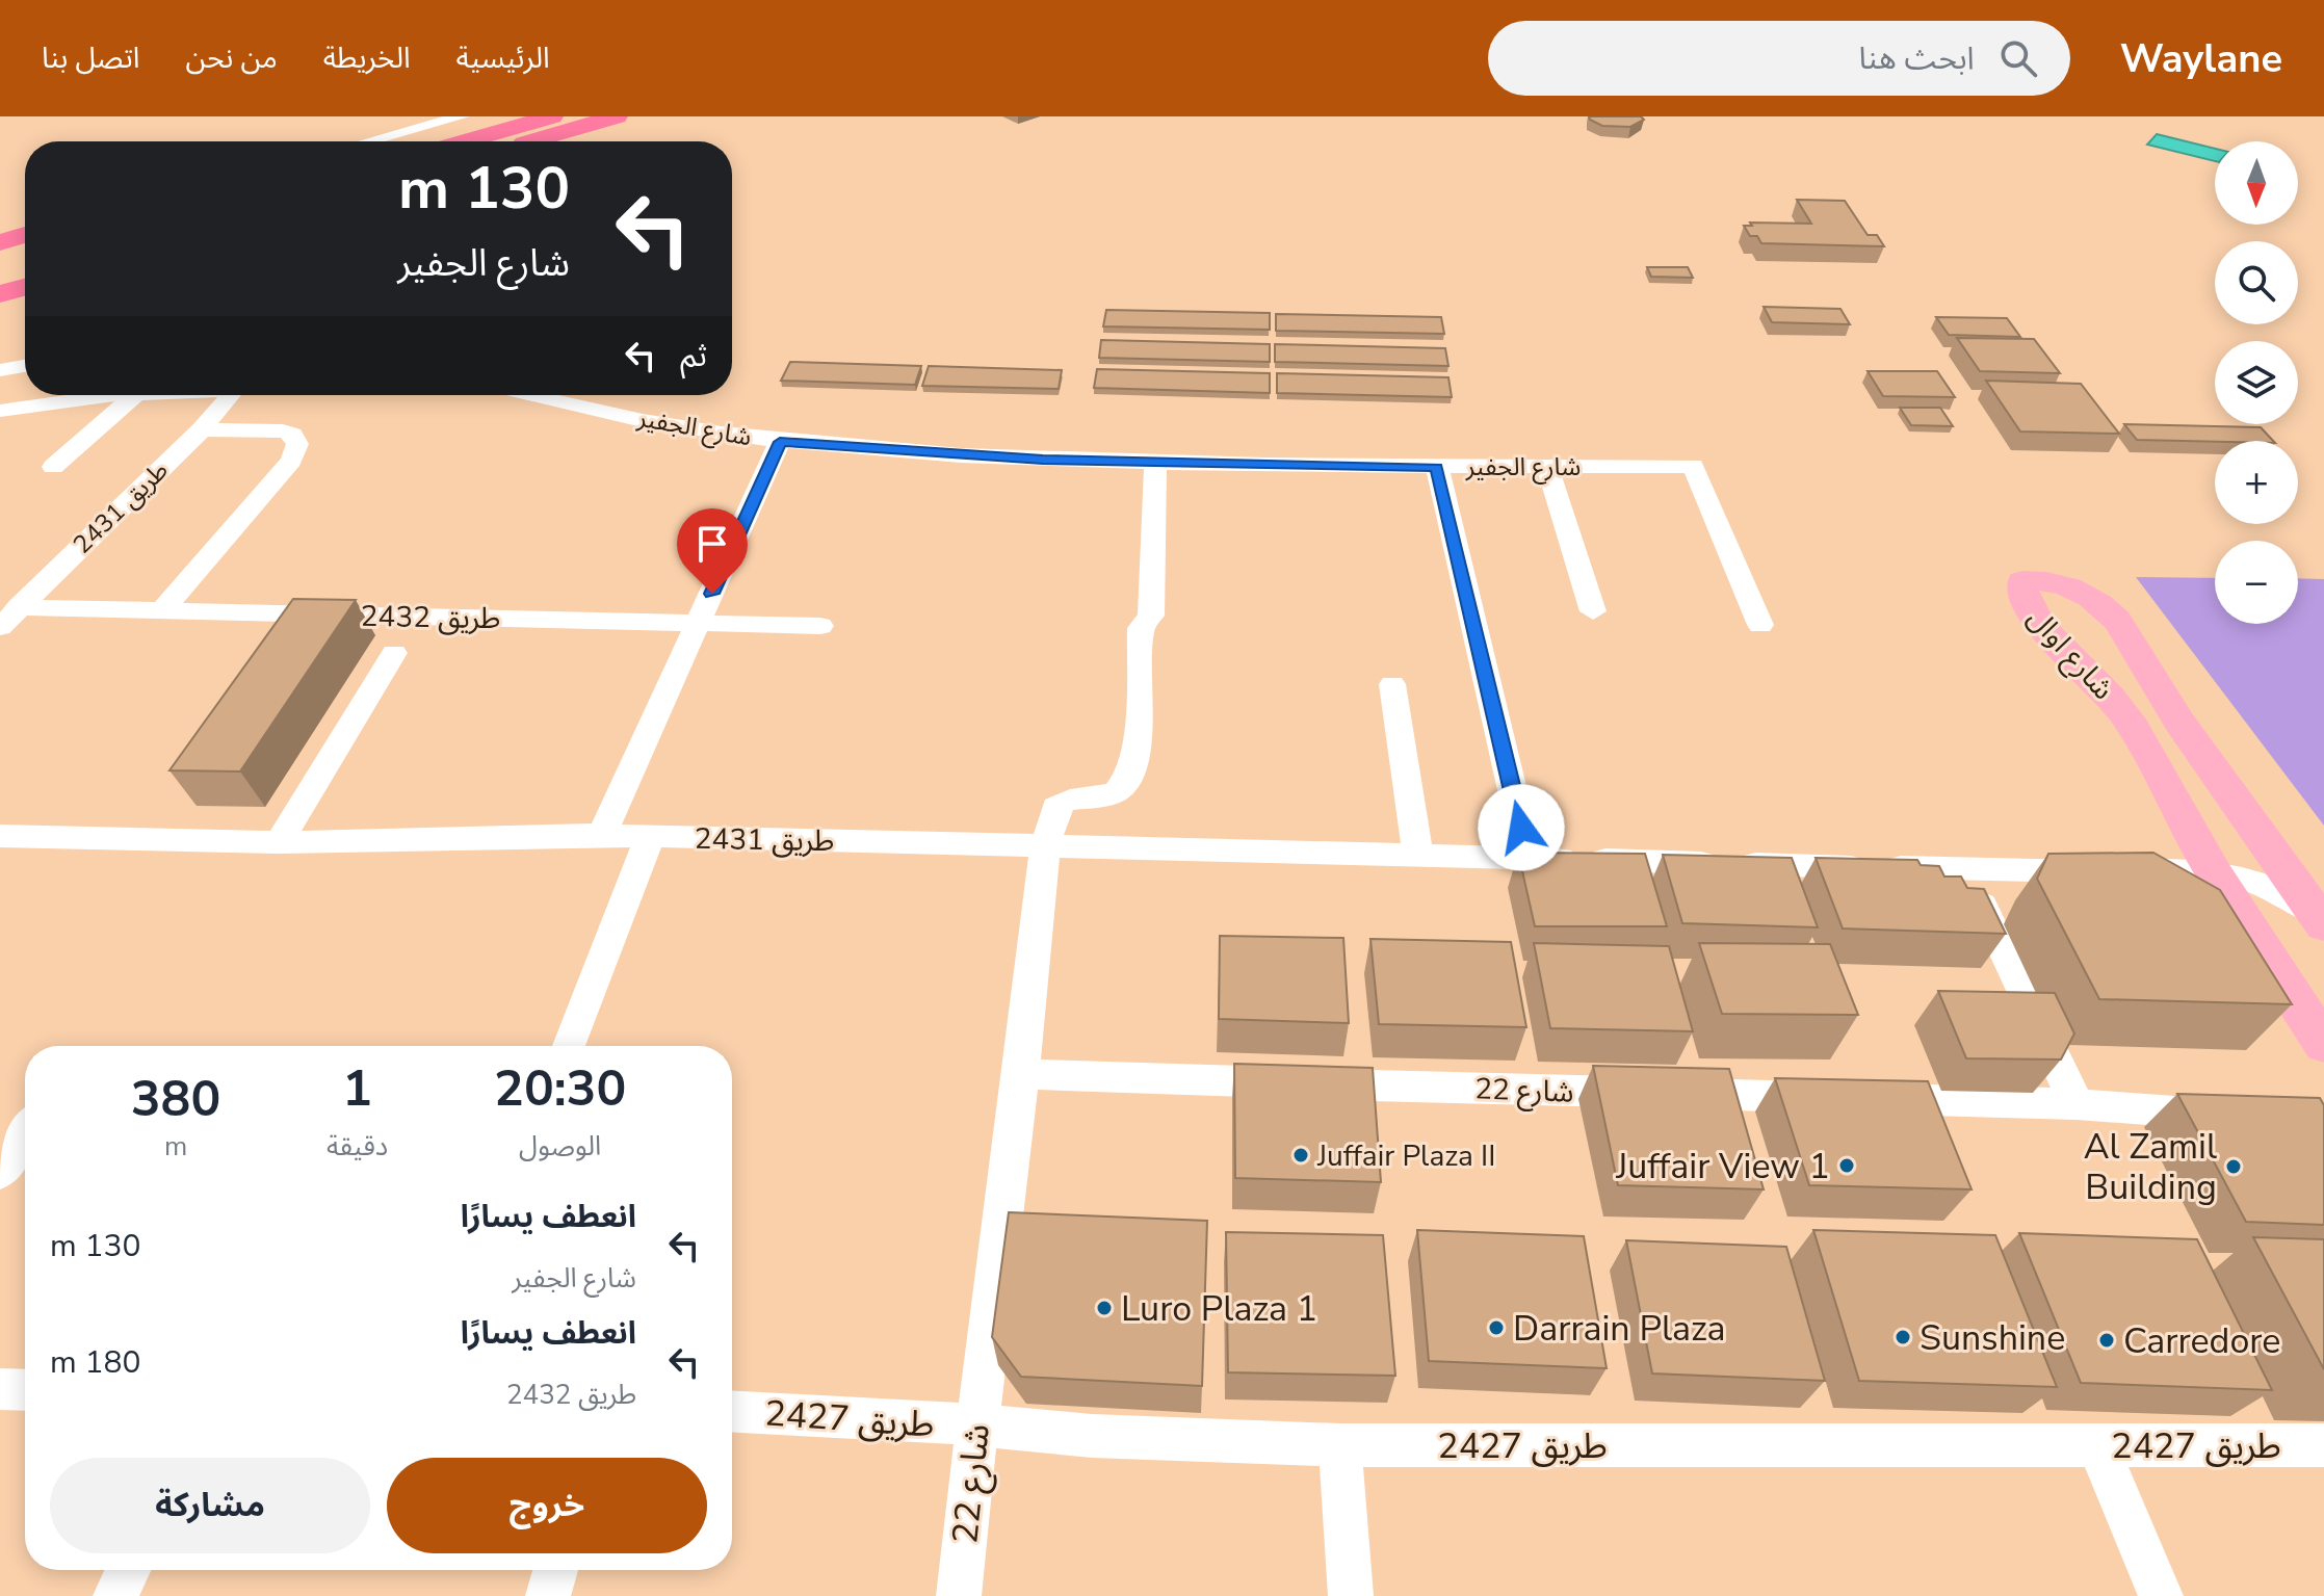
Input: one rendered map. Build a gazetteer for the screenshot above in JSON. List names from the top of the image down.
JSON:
{
  "streets": {
    "main road": ["شارع اوال"],
    "street": [
      "شارع الجفير",
      "طريق 2431",
      "طريق 2432",
      "شارع 22",
      "طريق 2427"
    ]
  },
  "crossings": [
    ["طريق 2431", "طريق 2432"],
    ["طريق 2431", "شارع اوال"],
    ["طريق 2431", "شارع 22"],
    ["شارع 22", "طريق 2427"]
  ],
  "places": [
    "Juffair Plaza II",
    "Juffair View 1",
    "Al Zamil Building",
    "Luro Plaza 1",
    "Darrain Plaza",
    "Sunshine",
    "Carredore"
  ],
  "north": "bottom",
  "page": {
    "header": "Waylane",
    "search": "ابحث هنا",
    "nav": [
      "الرئيسية",
      "الخريطة",
      "من نحن",
      "اتصل بنا"
    ],
    "map_buttons": ["+", "−"],
    "turn": ["130 m", "شارع الجفير"],
    "then": "ثم",
    "eta": [
      "20:30",
      "الوصول",
      "1",
      "دقيقة",
      "380",
      "m"
    ],
    "list": [
      {
        "name": "انعطف يسارًا",
        "note": "شارع الجفير",
        "value": "130 m"
      },
      {
        "name": "انعطف يسارًا",
        "note": "طريق 2432",
        "value": "180 m"
      }
    ],
    "buttons": ["خروج", "مشاركة"]
  }
}
